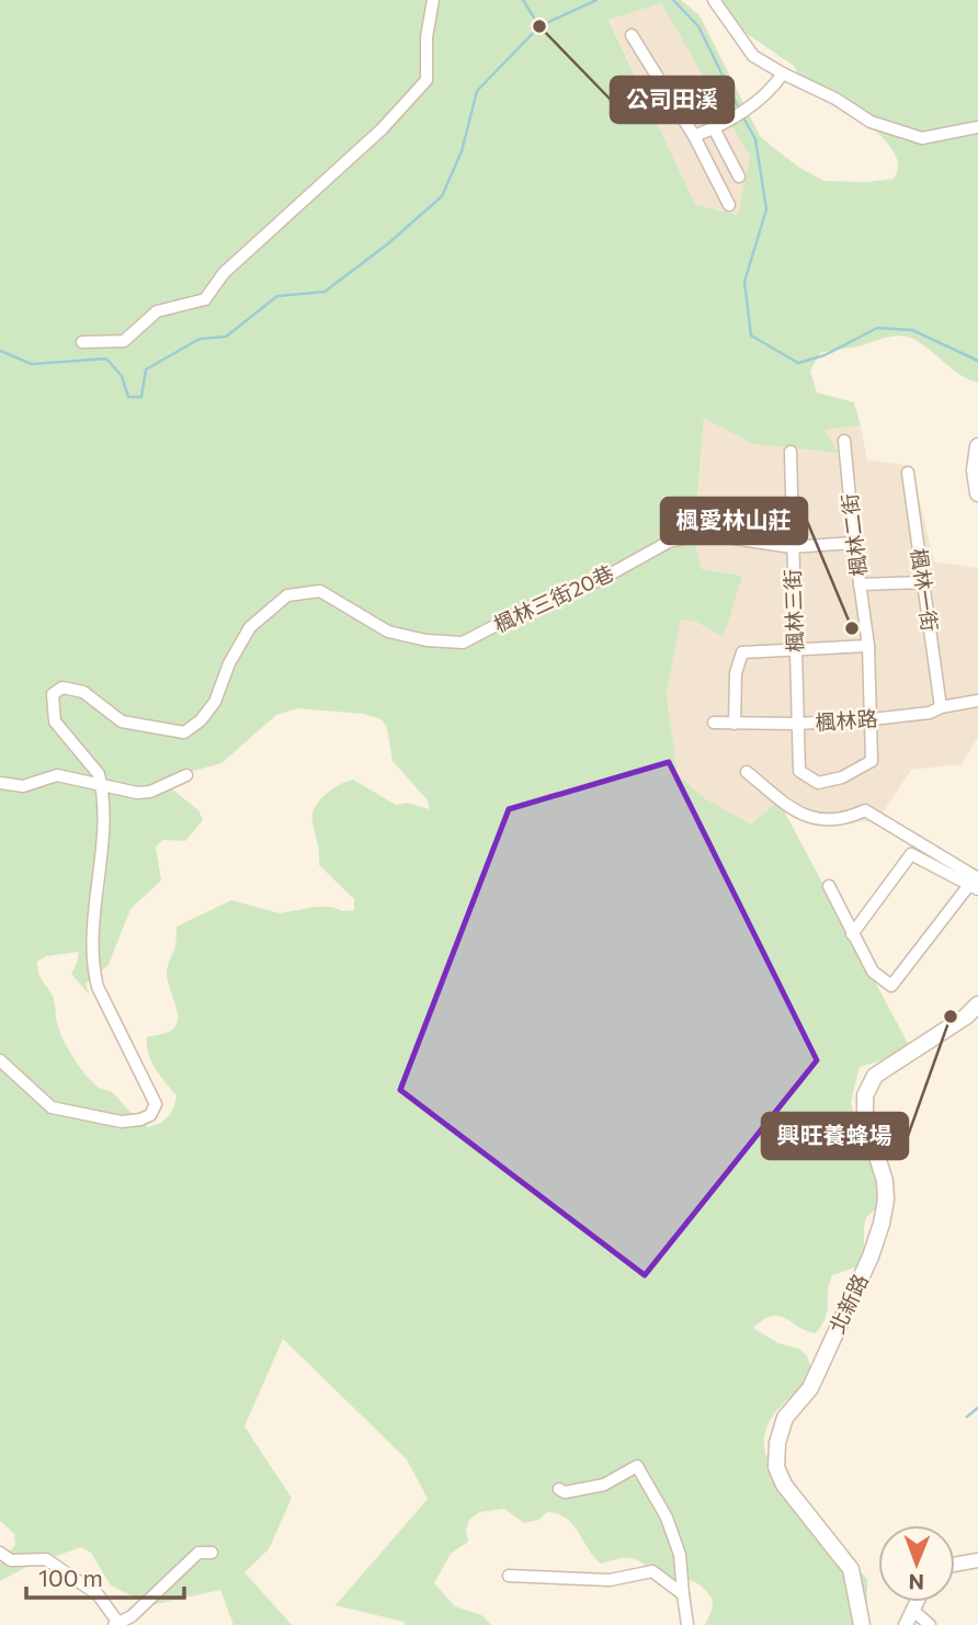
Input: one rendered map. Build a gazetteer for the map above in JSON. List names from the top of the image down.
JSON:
{
  "streets": {
    "main road": ["北新路"],
    "street": [
      "楓林二街",
      "楓林一街",
      "楓林三街20巷",
      "楓林三街",
      "楓林路"
    ]
  },
  "crossings": [
    ["楓林二街", "楓林三街"],
    ["楓林二街", "楓林路"],
    ["楓林一街", "楓林路"],
    ["楓林三街20巷", "楓林三街"],
    ["楓林三街", "楓林路"]
  ],
  "places": ["公司田溪", "楓愛林山莊", "興旺養蜂場"],
  "scale_bar": "100 m",
  "north": "bottom"
}
